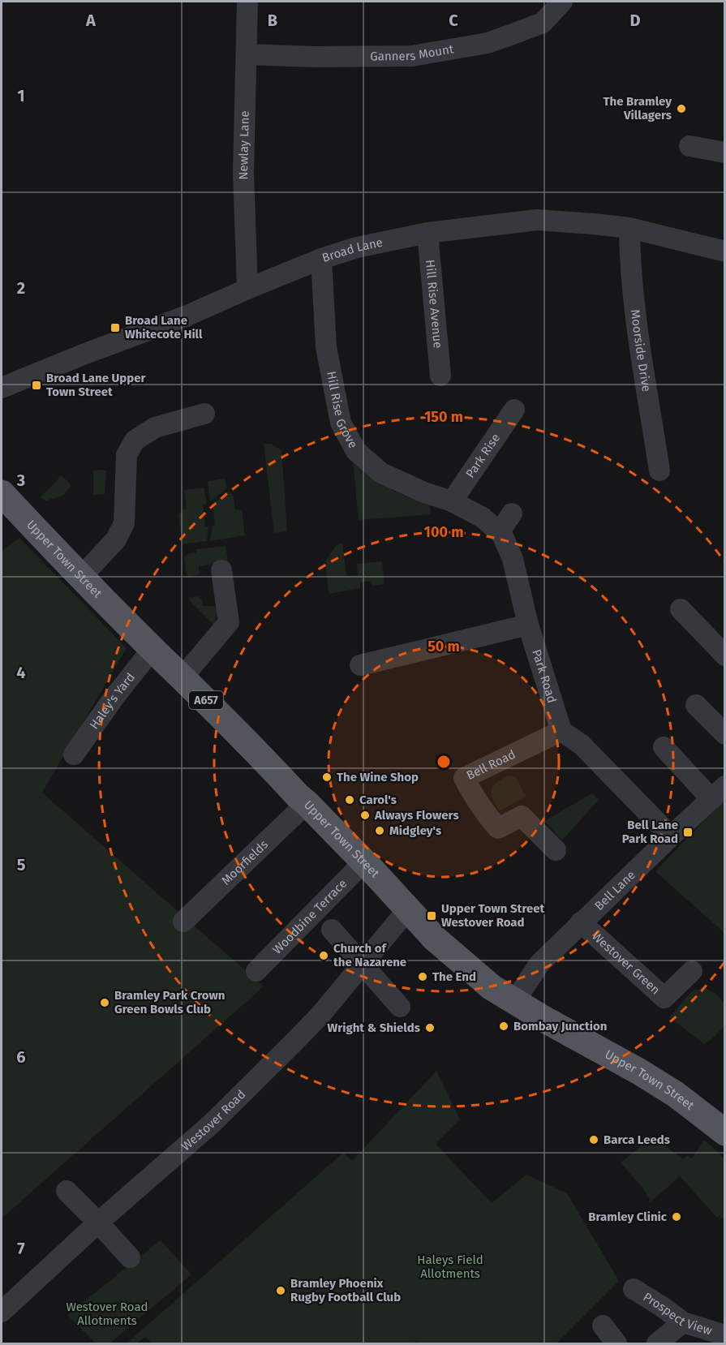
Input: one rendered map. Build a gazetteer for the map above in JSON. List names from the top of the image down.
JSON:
{
  "streets": {
    "main road": ["Upper Town Street", "A657"],
    "street": [
      "Ganners Mount",
      "Newlay Lane",
      "Broad Lane",
      "Hill Rise Avenue",
      "Moorside Drive",
      "Hill Rise Grove",
      "Park Rise",
      "Park Road",
      "Haley's Yard",
      "Bell Road",
      "Moorfields",
      "Bell Lane",
      "Woodbine Terrace",
      "Westover Green",
      "Westover Road",
      "Prospect View"
    ]
  },
  "crossings": [
    ["Ganners Mount", "Newlay Lane"],
    ["Newlay Lane", "Broad Lane"],
    ["Broad Lane", "Hill Rise Avenue"],
    ["Broad Lane", "Moorside Drive"],
    ["Broad Lane", "Hill Rise Grove"],
    ["Hill Rise Grove", "Park Rise"],
    ["Hill Rise Grove", "Park Road"],
    ["Park Rise", "Park Road"],
    ["Upper Town Street", "Haley's Yard"],
    ["Upper Town Street", "Moorfields"],
    ["Upper Town Street", "Bell Lane"],
    ["Upper Town Street", "Woodbine Terrace"],
    ["Upper Town Street", "Westover Road"],
    ["Park Road", "Bell Road"],
    ["Bell Lane", "Westover Green"]
  ],
  "parks": ["Haleys Field Allotments", "Westover Road Allotments"],
  "places": {
    "other": [
      "The Bramley Villagers",
      "The Wine Shop",
      "Carol's",
      "Always Flowers",
      "Midgley's",
      "Church of the Nazarene",
      "The End",
      "Bramley Park Crown Green Bowls Club",
      "Bombay Junction",
      "Wright & Shields",
      "Barca Leeds",
      "Bramley Clinic",
      "Bramley Phoenix Rugby Football Club"
    ],
    "transit": [
      "Broad Lane Whitecote Hill",
      "Broad Lane Upper Town Street",
      "Bell Lane Park Road",
      "Upper Town Street Westover Road"
    ]
  },
  "grid": {
    "columns": [
      "A",
      "B",
      "C",
      "D"
    ],
    "rows": [
      "1",
      "2",
      "3",
      "4",
      "5",
      "6",
      "7"
    ]
  },
  "rings": ["150 m", "100 m", "50 m"]
}
